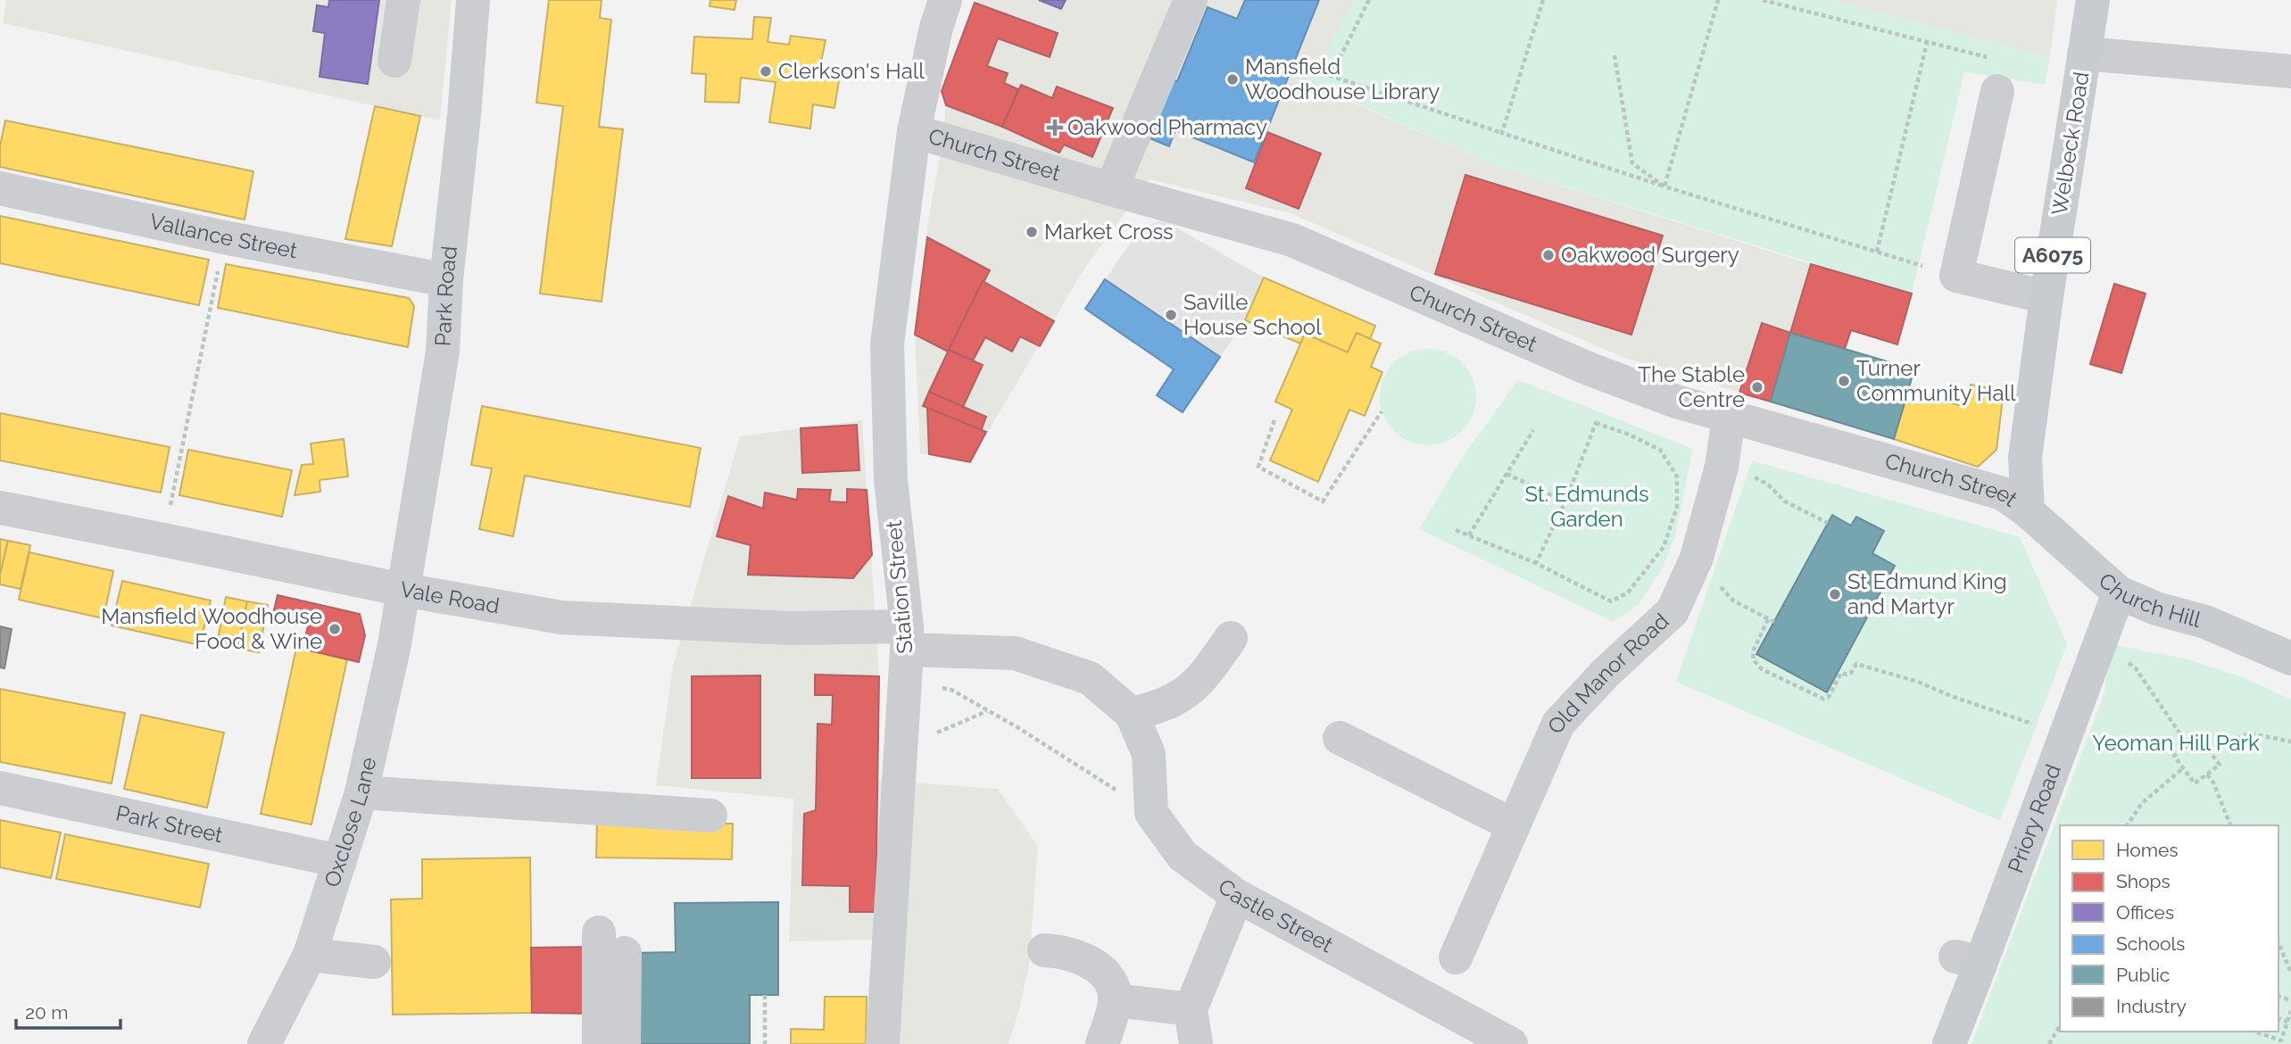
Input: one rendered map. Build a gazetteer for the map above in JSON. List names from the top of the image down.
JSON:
{
  "streets": {
    "main road": [
      "Welbeck Road",
      "A6075",
      "Church Hill",
      "Priory Road"
    ],
    "street": [
      "Church Street",
      "Vallance Street",
      "Park Road",
      "Station Street",
      "Vale Road",
      "Old Manor Road",
      "Oxclose Lane",
      "Park Street",
      "Castle Street"
    ]
  },
  "crossings": [
    ["Welbeck Road", "Church Street"],
    ["Welbeck Road", "Church Hill"],
    ["Church Street", "Station Street"],
    ["Church Street", "Church Hill"],
    ["Church Street", "Old Manor Road"],
    ["Vallance Street", "Park Road"],
    ["Park Road", "Vale Road"],
    ["Park Road", "Oxclose Lane"],
    ["Station Street", "Vale Road"],
    ["Church Hill", "Priory Road"],
    ["Vale Road", "Oxclose Lane"],
    ["Oxclose Lane", "Park Street"]
  ],
  "parks": ["St. Edmunds Garden", "Yeoman Hill Park"],
  "places": {
    "other": [
      "Clerkson's Hall",
      "Mansfield Woodhouse Library",
      "Market Cross",
      "Oakwood Surgery",
      "Saville House School",
      "Turner Community Hall",
      "The Stable Centre",
      "St Edmund King and Martyr",
      "Mansfield Woodhouse Food & Wine"
    ],
    "health": ["Oakwood Pharmacy"]
  },
  "legend": [
    "Homes",
    "Shops",
    "Offices",
    "Schools",
    "Public",
    "Industry"
  ],
  "scale_bar": "20 m"
}
